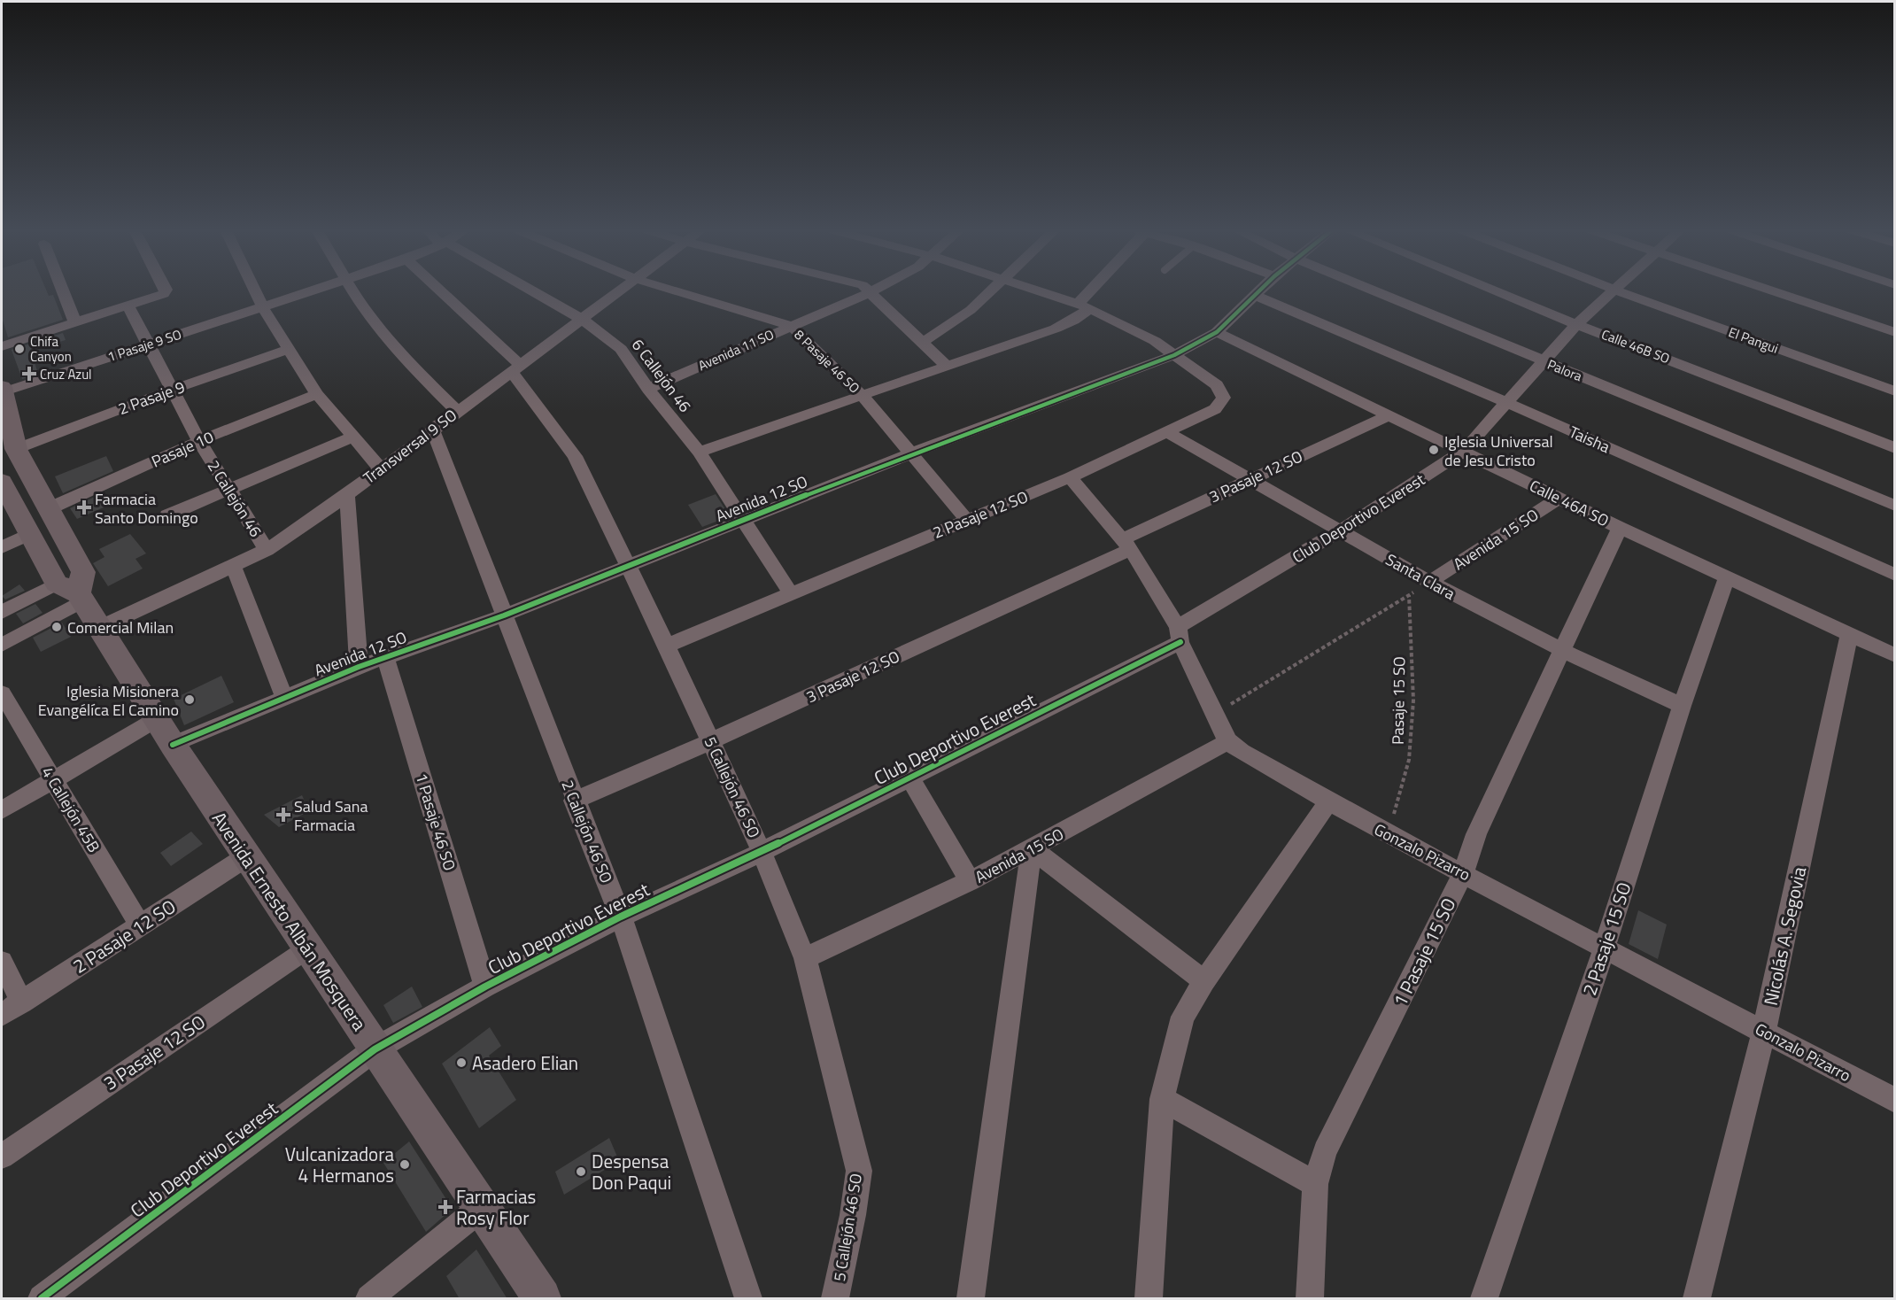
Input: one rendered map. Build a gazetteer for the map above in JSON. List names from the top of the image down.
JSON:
{
  "streets": {
    "street": [
      "El Pangui",
      "1 Pasaje 9 SO",
      "Calle 46B SO",
      "Avenida 11 SO",
      "8 Pasaje 46 SO",
      "Palora",
      "6 Callejón 46",
      "2 Pasaje 9",
      "Taisha",
      "Transversal 9 SO",
      "Pasaje 10",
      "3 Pasaje 12 SO",
      "2 Callejón 46",
      "Avenida 12 SO",
      "Calle 46A SO",
      "2 Pasaje 12 SO",
      "Club Deportivo Everest",
      "Avenida 15 SO",
      "Santa Clara",
      "5 Callejón 46 SO",
      "4 Callejón 45B",
      "1 Pasaje 46 SO",
      "2 Callejón 46 SO",
      "Gonzalo Pizarro",
      "Avenida Ernesto Albán Mosquera",
      "Nicolás A. Segovia",
      "2 Pasaje 15 SO",
      "1 Pasaje 15 SO"
    ],
    "path": ["Pasaje 15 SO"]
  },
  "crossings": [
    ["1 Pasaje 9 SO", "2 Callejón 46"],
    ["Calle 46B SO", "Club Deportivo Everest"],
    ["Avenida 11 SO", "8 Pasaje 46 SO"],
    ["Avenida 11 SO", "6 Callejón 46"],
    ["8 Pasaje 46 SO", "Avenida 12 SO"],
    ["8 Pasaje 46 SO", "2 Pasaje 12 SO"],
    ["Palora", "Club Deportivo Everest"],
    ["6 Callejón 46", "Transversal 9 SO"],
    ["6 Callejón 46", "Avenida 12 SO"],
    ["6 Callejón 46", "2 Pasaje 12 SO"],
    ["2 Pasaje 9", "2 Callejón 46"],
    ["Taisha", "Avenida 12 SO"],
    ["Taisha", "Club Deportivo Everest"],
    ["Transversal 9 SO", "2 Callejón 46"],
    ["Transversal 9 SO", "5 Callejón 46 SO"],
    ["Transversal 9 SO", "2 Callejón 46 SO"],
    ["Transversal 9 SO", "Avenida Ernesto Albán Mosquera"],
    ["Pasaje 10", "2 Callejón 46"],
    ["3 Pasaje 12 SO", "Calle 46A SO"],
    ["3 Pasaje 12 SO", "Santa Clara"],
    ["3 Pasaje 12 SO", "5 Callejón 46 SO"],
    ["3 Pasaje 12 SO", "2 Callejón 46 SO"],
    ["3 Pasaje 12 SO", "Gonzalo Pizarro"],
    ["3 Pasaje 12 SO", "Avenida Ernesto Albán Mosquera"],
    ["Avenida 12 SO", "Calle 46A SO"],
    ["Avenida 12 SO", "2 Pasaje 12 SO"],
    ["Avenida 12 SO", "5 Callejón 46 SO"],
    ["Avenida 12 SO", "1 Pasaje 46 SO"],
    ["Avenida 12 SO", "2 Callejón 46 SO"],
    ["Avenida 12 SO", "Avenida Ernesto Albán Mosquera"],
    ["Calle 46A SO", "Club Deportivo Everest"],
    ["Calle 46A SO", "Avenida 15 SO"],
    ["Calle 46A SO", "Nicolás A. Segovia"],
    ["Calle 46A SO", "2 Pasaje 15 SO"],
    ["Calle 46A SO", "1 Pasaje 15 SO"],
    ["2 Pasaje 12 SO", "Santa Clara"],
    ["2 Pasaje 12 SO", "5 Callejón 46 SO"],
    ["2 Pasaje 12 SO", "4 Callejón 45B"],
    ["2 Pasaje 12 SO", "Gonzalo Pizarro"],
    ["2 Pasaje 12 SO", "Avenida Ernesto Albán Mosquera"],
    ["Club Deportivo Everest", "Santa Clara"],
    ["Club Deportivo Everest", "5 Callejón 46 SO"],
    ["Club Deportivo Everest", "1 Pasaje 46 SO"],
    ["Club Deportivo Everest", "2 Callejón 46 SO"],
    ["Club Deportivo Everest", "Gonzalo Pizarro"],
    ["Club Deportivo Everest", "Avenida Ernesto Albán Mosquera"],
    ["Avenida 15 SO", "Santa Clara"],
    ["Avenida 15 SO", "5 Callejón 46 SO"],
    ["Avenida 15 SO", "Gonzalo Pizarro"],
    ["Santa Clara", "2 Pasaje 15 SO"],
    ["Santa Clara", "1 Pasaje 15 SO"],
    ["Pasaje 15 SO", "Gonzalo Pizarro"],
    ["Gonzalo Pizarro", "Nicolás A. Segovia"],
    ["Gonzalo Pizarro", "2 Pasaje 15 SO"],
    ["Gonzalo Pizarro", "1 Pasaje 15 SO"]
  ],
  "places": {
    "other": [
      "Chifa Canyon",
      "Iglesia Universal de Jesu Cristo",
      "Comercial Milan",
      "Iglesia Misionera Evangélíca El Camino",
      "Asadero Elian",
      "Vulcanizadora 4 Hermanos",
      "Despensa Don Paqui"
    ],
    "health": [
      "Cruz Azul",
      "Farmacia Santo Domingo",
      "Salud Sana Farmacia",
      "Farmacias Rosy Flor"
    ]
  }
}
